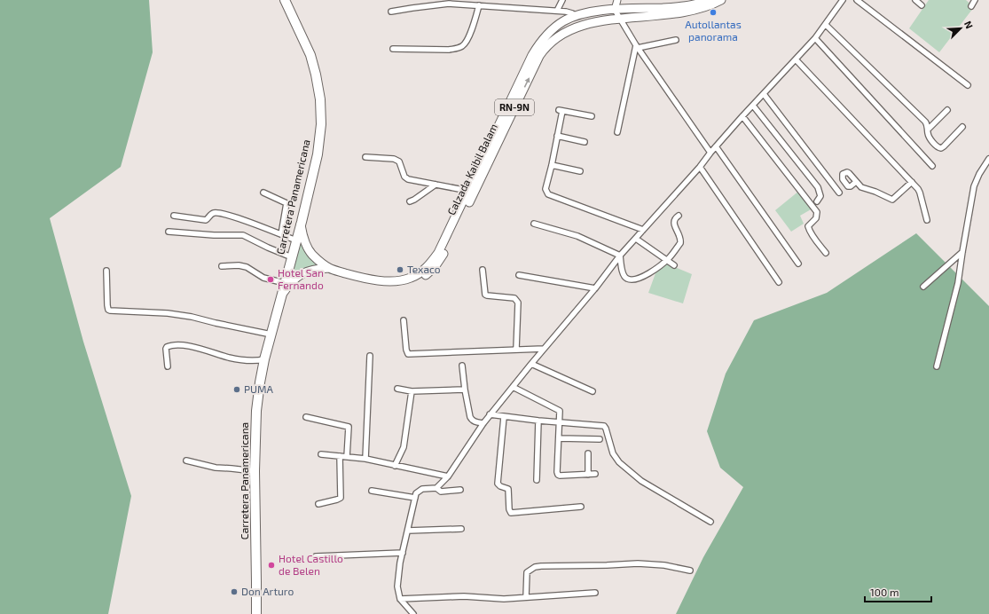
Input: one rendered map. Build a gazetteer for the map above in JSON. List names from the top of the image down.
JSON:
{
  "streets": {
    "highway": ["Carretera Panamericana"],
    "main road": ["RN-9N", "Calzada Kaibil Balam"]
  },
  "crossings": [
    ["Calzada Kaibil Balam", "Carretera Panamericana"]
  ],
  "places": [
    "Autollantas panorama",
    "Texaco",
    "Hotel San Fernando",
    "PUMA",
    "Hotel Castillo de Belen",
    "Don Arturo"
  ],
  "scale_bar": "100 m",
  "north": "top right"
}
